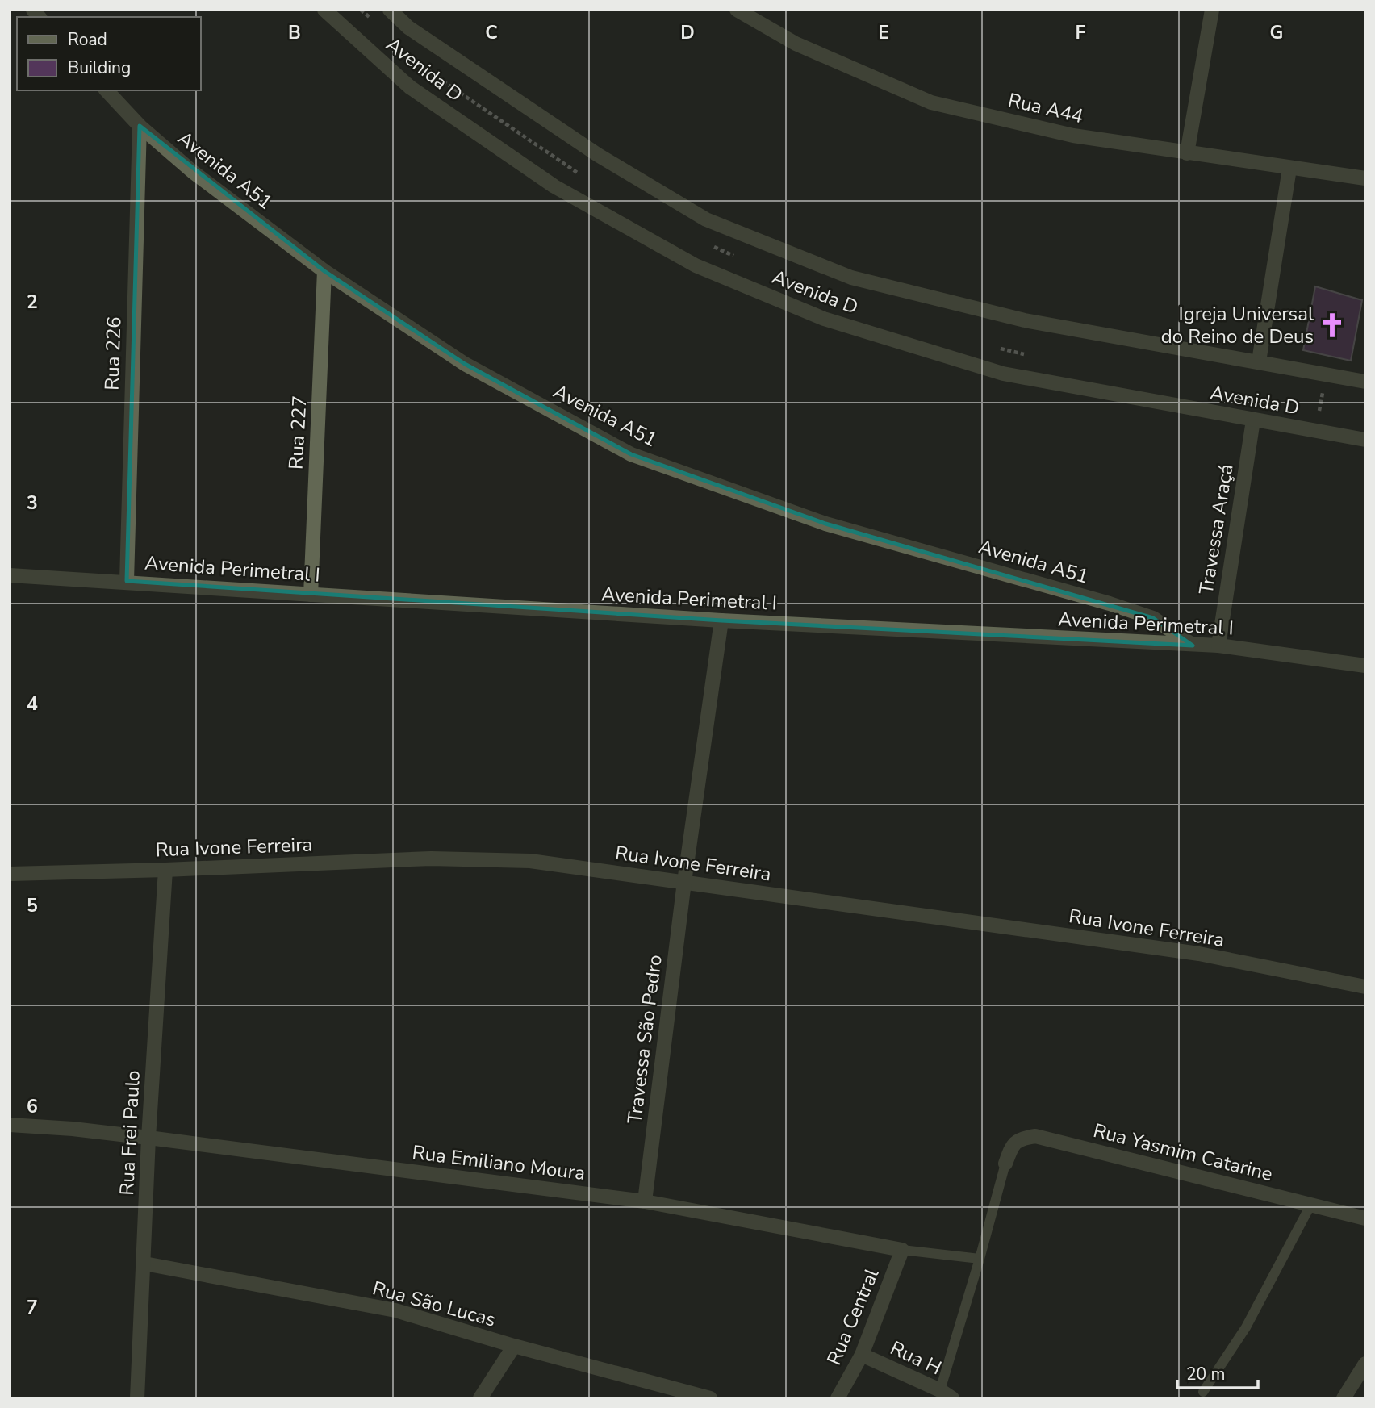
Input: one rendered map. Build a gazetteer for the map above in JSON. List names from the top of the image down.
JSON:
{
  "streets": {
    "street": [
      "Avenida D",
      "Rua A44",
      "Avenida A51",
      "Rua 226",
      "Rua 227",
      "Travessa Araçá",
      "Avenida Perimetral I",
      "Rua Ivone Ferreira",
      "Travessa São Pedro",
      "Rua Frei Paulo",
      "Rua Yasmim Catarine",
      "Rua Emiliano Moura",
      "Rua São Lucas",
      "Rua Central",
      "Rua H"
    ]
  },
  "crossings": [
    ["Avenida D", "Travessa Araçá"],
    ["Avenida A51", "Rua 226"],
    ["Avenida A51", "Rua 227"],
    ["Avenida A51", "Avenida Perimetral I"],
    ["Rua 226", "Avenida Perimetral I"],
    ["Rua 227", "Avenida Perimetral I"],
    ["Travessa Araçá", "Avenida Perimetral I"],
    ["Avenida Perimetral I", "Travessa São Pedro"],
    ["Rua Ivone Ferreira", "Travessa São Pedro"],
    ["Rua Ivone Ferreira", "Rua Frei Paulo"],
    ["Travessa São Pedro", "Rua Emiliano Moura"],
    ["Rua Frei Paulo", "Rua Emiliano Moura"],
    ["Rua Frei Paulo", "Rua São Lucas"],
    ["Rua Emiliano Moura", "Rua Central"],
    ["Rua Central", "Rua H"]
  ],
  "places": {
    "church": ["Igreja Universal do Reino de Deus"]
  },
  "legend": ["Road", "Building"],
  "scale_bar": "20 m",
  "grid": {
    "columns": [
      "B",
      "C",
      "D",
      "E",
      "F",
      "G"
    ],
    "rows": [
      "2",
      "3",
      "4",
      "5",
      "6",
      "7"
    ]
  }
}
